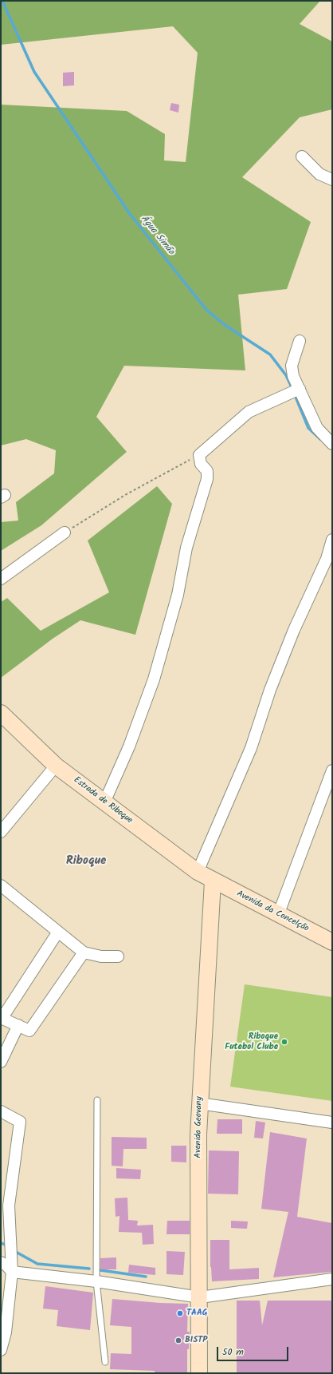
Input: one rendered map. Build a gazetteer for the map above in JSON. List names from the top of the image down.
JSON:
{
  "streets": {
    "street": ["Estrada de Riboque", "Avenida da Concelção", "Avenida Geovany"]
  },
  "crossings": [
    ["Estrada de Riboque", "Avenida da Concelção"],
    ["Estrada de Riboque", "Avenida Geovany"],
    ["Avenida da Concelção", "Avenida Geovany"]
  ],
  "districts": ["Riboque"],
  "water": ["Água Simão"],
  "places": ["Riboque Futebol Clube", "TAAG", "BISTP"],
  "scale_bar": "50 m"
}
